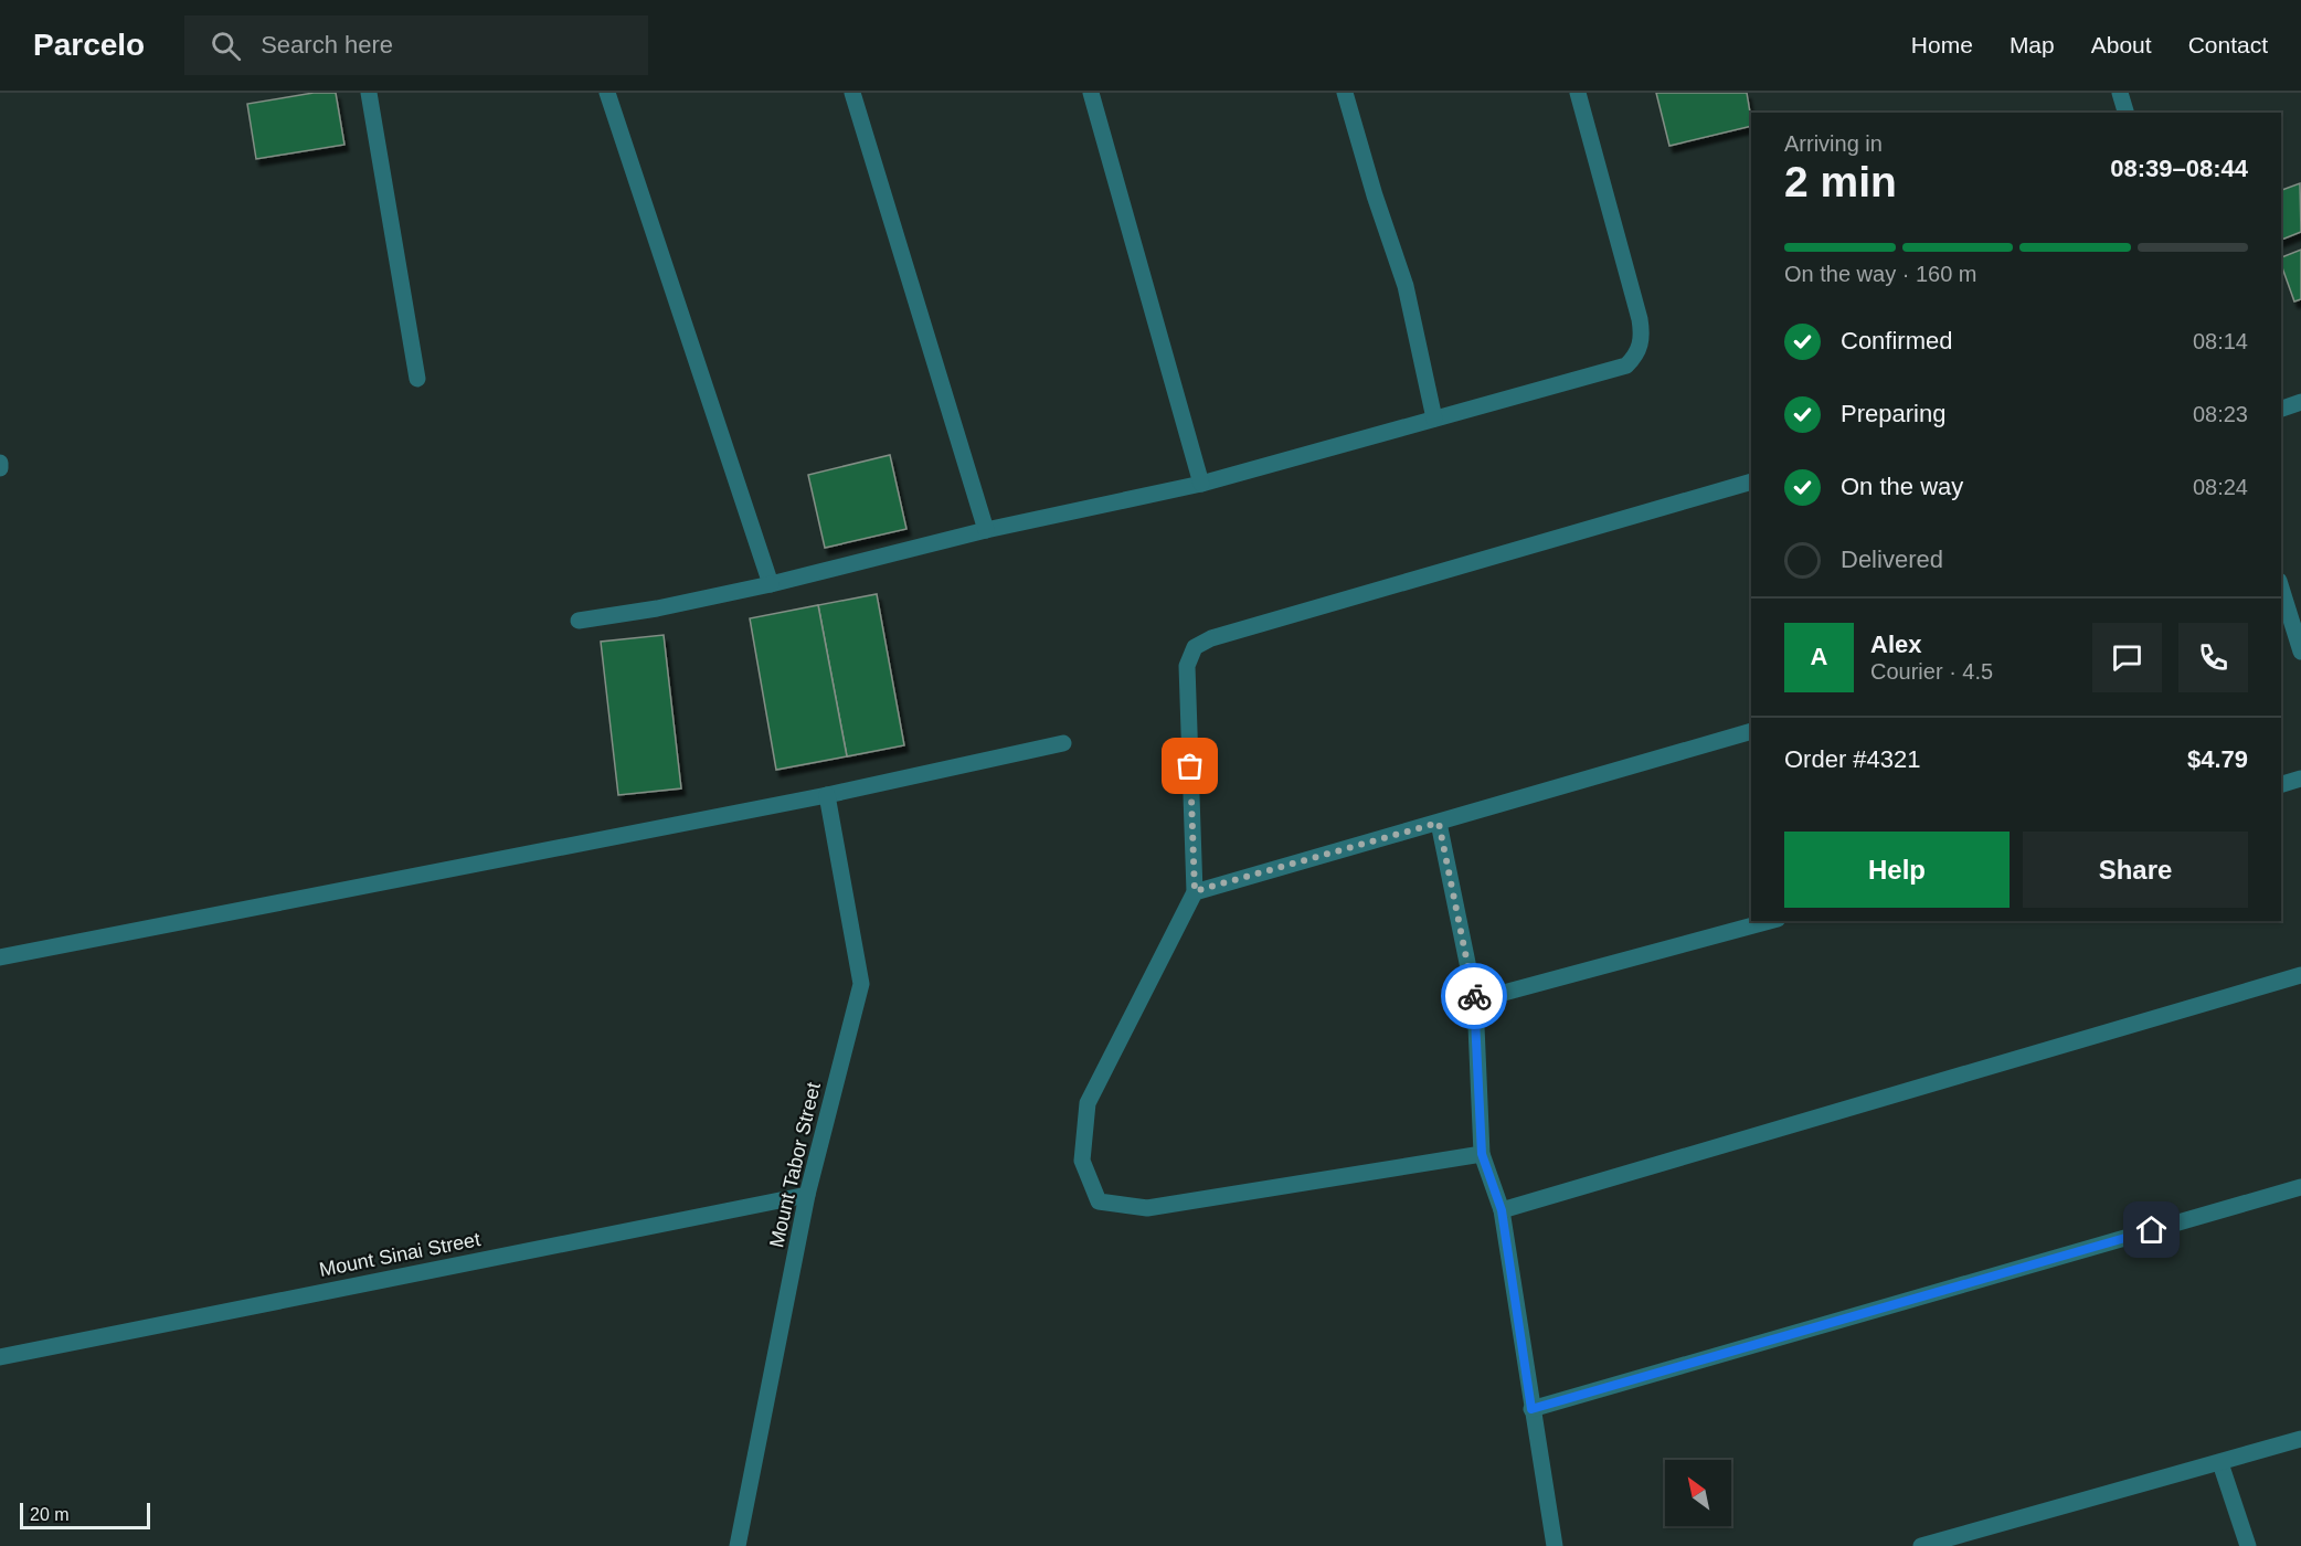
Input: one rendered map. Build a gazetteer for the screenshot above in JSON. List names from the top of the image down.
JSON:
{
  "streets": {
    "street": ["Mount Tabor Street", "Mount Sinai Street"]
  },
  "crossings": [
    ["Mount Tabor Street", "Mount Sinai Street"]
  ],
  "scale_bar": "20 m",
  "north": "top left",
  "page": {
    "header": "Parcelo",
    "search": "Search here",
    "nav": [
      "Home",
      "Map",
      "About",
      "Contact"
    ],
    "heading": ["2 min", "Arriving in", "08:39–08:44"],
    "panel": [
      "Alex",
      "Courier · 4.5",
      "Order #4321",
      "$4.79"
    ],
    "bar": "On the way · 160 m",
    "list": [
      ["Confirmed", "08:14"],
      ["Preparing", "08:23"],
      ["On the way", "08:24"],
      "Delivered"
    ],
    "round": "A",
    "buttons": ["Help", "Share"],
    "scale": "20 m"
  }
}
